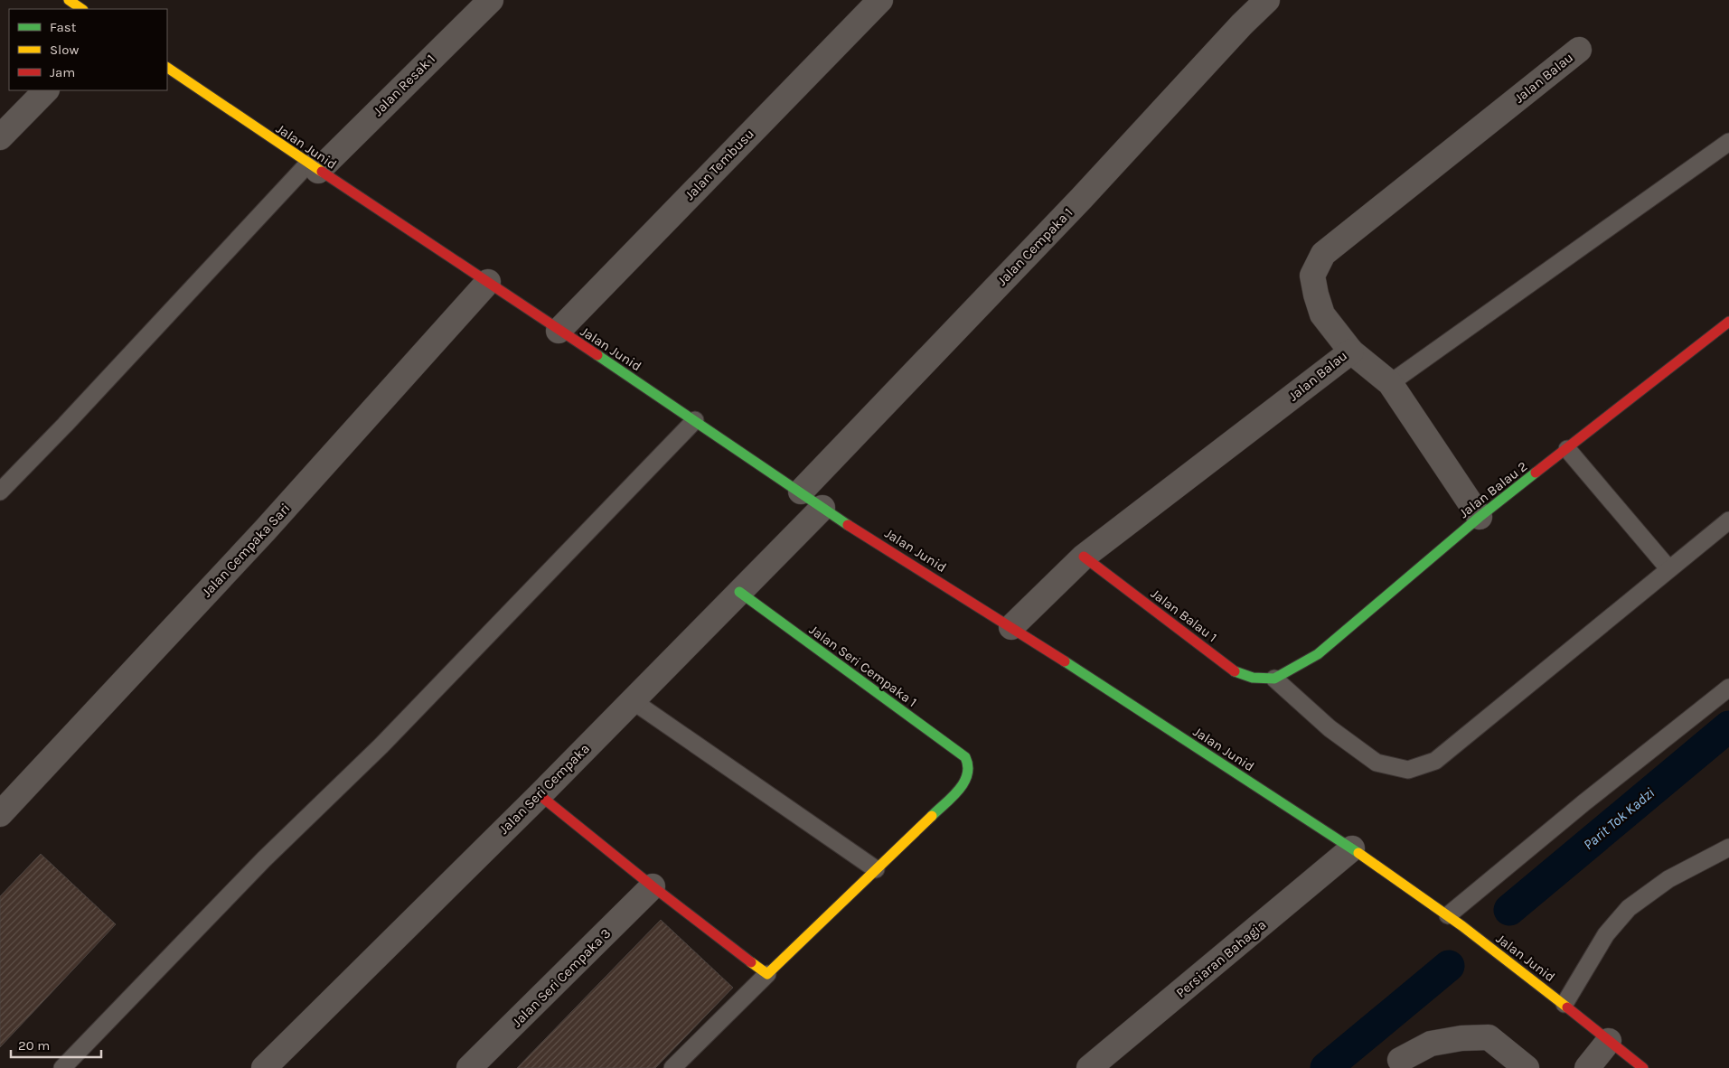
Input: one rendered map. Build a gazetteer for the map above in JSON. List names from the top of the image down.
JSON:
{
  "streets": {
    "street": [
      "Jalan Balau",
      "Jalan Resak 1",
      "Jalan Junid",
      "Jalan Tembusu",
      "Jalan Cempaka 1",
      "Jalan Balau 2",
      "Jalan Cempaka Sari",
      "Jalan Balau 1",
      "Jalan Seri Cempaka 1",
      "Jalan Seri Cempaka",
      "Persiaran Bahagia",
      "Jalan Seri Cempaka 3"
    ]
  },
  "crossings": [
    ["Jalan Balau", "Jalan Junid"],
    ["Jalan Balau", "Jalan Balau 1"],
    ["Jalan Resak 1", "Jalan Junid"],
    ["Jalan Junid", "Jalan Tembusu"],
    ["Jalan Junid", "Jalan Cempaka 1"],
    ["Jalan Junid", "Jalan Cempaka Sari"],
    ["Jalan Junid", "Jalan Seri Cempaka"],
    ["Jalan Junid", "Persiaran Bahagia"],
    ["Jalan Balau 2", "Jalan Balau 1"],
    ["Jalan Seri Cempaka 1", "Jalan Seri Cempaka"]
  ],
  "water": ["Parit Tok Kadzi"],
  "legend": ["Fast", "Slow", "Jam"],
  "scale_bar": "20 m"
}
